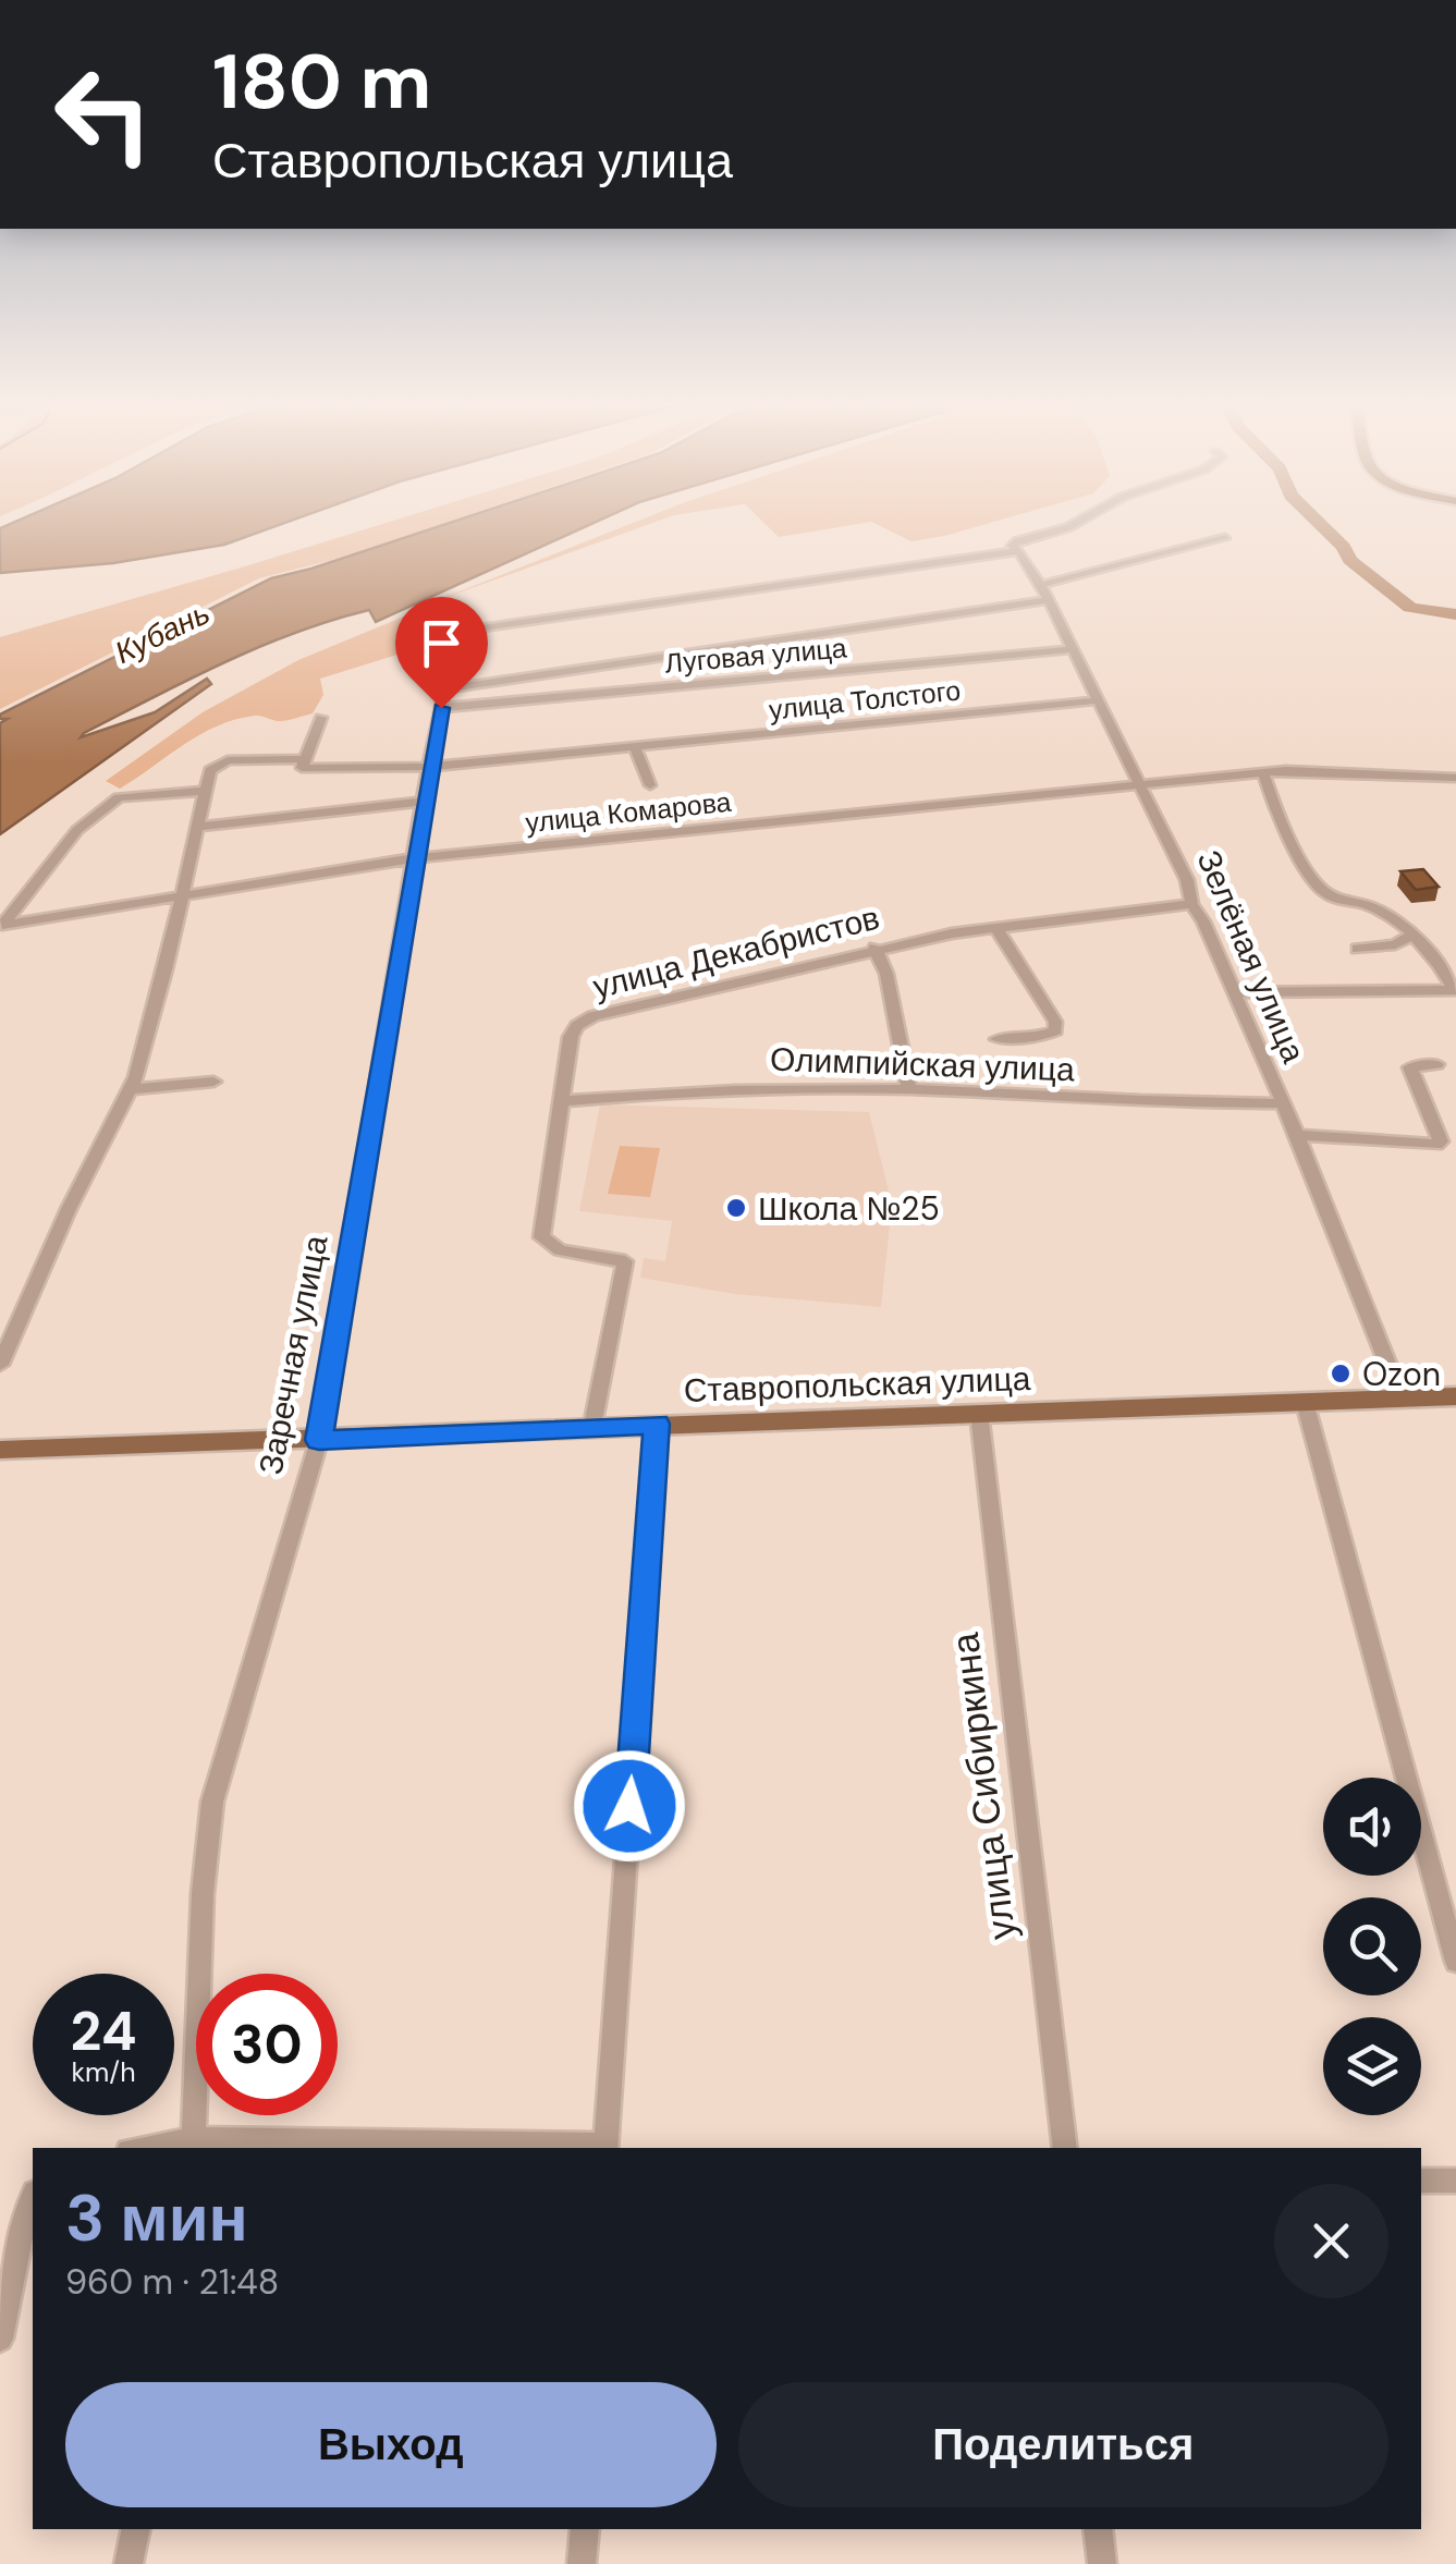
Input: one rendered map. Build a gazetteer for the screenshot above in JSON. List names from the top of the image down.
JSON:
{
  "streets": {
    "main road": ["Ставропольская улица"],
    "street": [
      "Луговая улица",
      "улица Толстого",
      "улица Комарова",
      "улица Декабристов",
      "Зелёная улица",
      "Олимпийская улица",
      "Заречная улица",
      "улица Сибиркина"
    ]
  },
  "crossings": [
    ["Луговая улица", "Зелёная улица"],
    ["Луговая улица", "Заречная улица"],
    ["улица Толстого", "Зелёная улица"],
    ["улица Толстого", "Заречная улица"],
    ["улица Комарова", "Зелёная улица"],
    ["улица Комарова", "Заречная улица"],
    ["улица Декабристов", "Зелёная улица"],
    ["улица Декабристов", "Олимпийская улица"],
    ["улица Декабристов", "Ставропольская улица"],
    ["Зелёная улица", "Олимпийская улица"],
    ["Зелёная улица", "Заречная улица"],
    ["Зелёная улица", "Ставропольская улица"],
    ["Заречная улица", "Ставропольская улица"],
    ["Ставропольская улица", "улица Сибиркина"]
  ],
  "water": ["Кубань"],
  "places": ["Школа №25", "Ozon"],
  "page": {
    "turn": ["180 m", "Ставропольская улица"],
    "speed": "24 km/h",
    "limit": "30",
    "heading": ["3 мин", "960 m · 21:48"],
    "buttons": ["Выход", "Поделиться"]
  }
}
